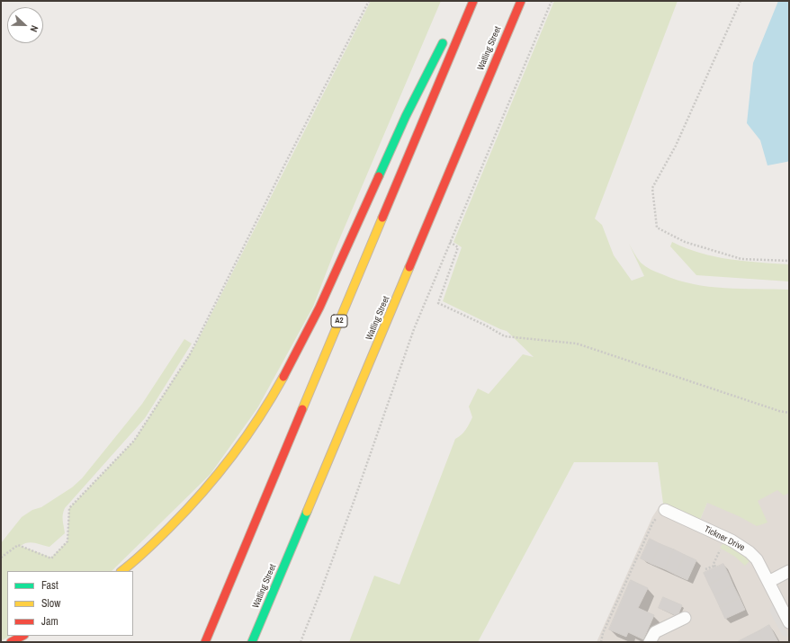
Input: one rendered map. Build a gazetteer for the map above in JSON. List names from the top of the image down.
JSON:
{
  "streets": {
    "highway": ["Watling Street", "A2"],
    "street": ["Tickner Drive"]
  },
  "legend": ["Fast", "Slow", "Jam"],
  "north": "right"
}
